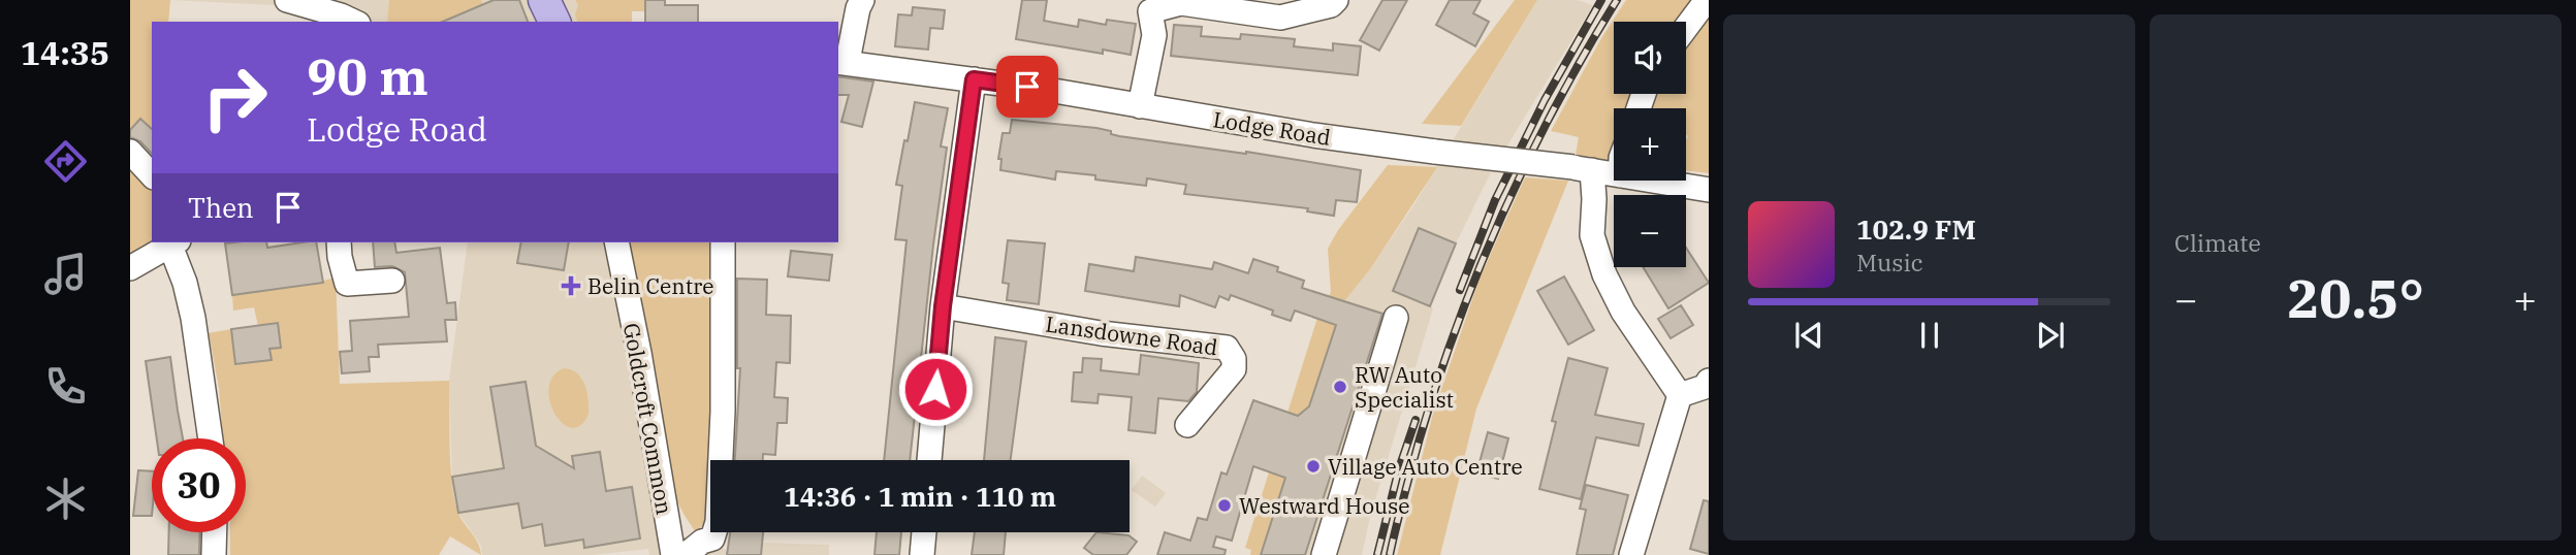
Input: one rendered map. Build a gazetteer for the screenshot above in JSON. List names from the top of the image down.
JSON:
{
  "streets": {
    "street": ["Lodge Road", "Lansdowne Road", "Goldcroft Common"]
  },
  "places": {
    "health": ["Belin Centre"],
    "other": ["RW Auto Specialist", "Village Auto Centre", "Westward House"]
  },
  "page": {
    "tabs": "14:35",
    "tile": "Climate",
    "map_buttons": ["+", "−"],
    "turn": ["90 m", "Lodge Road"],
    "then": "Then",
    "song": ["102.9 FM", "Music"],
    "heat": ["−", "20.5°", "+"],
    "limit": "30",
    "trip": "14:36 · 1 min · 110 m"
  }
}
